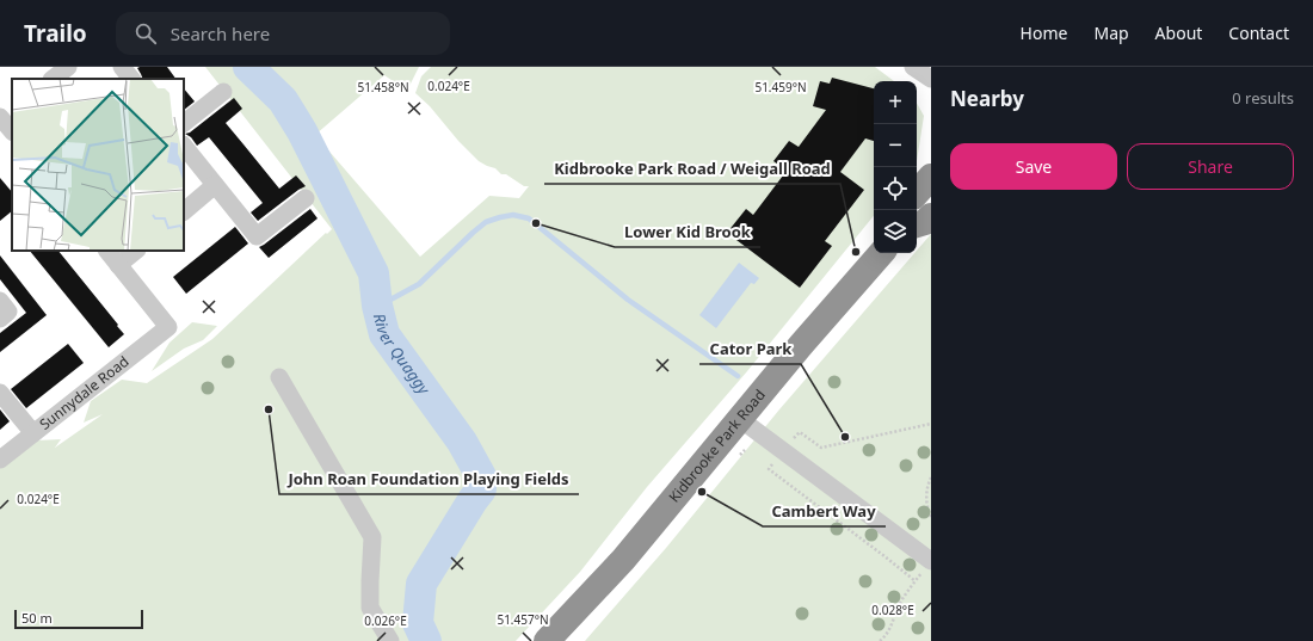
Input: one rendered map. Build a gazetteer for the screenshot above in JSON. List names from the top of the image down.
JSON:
{
  "streets": {
    "highway": ["Kidbrooke Park Road"],
    "street": ["Sunnydale Road"]
  },
  "water": ["River Quaggy"],
  "places": [
    "Lower Kid Brook",
    "Kidbrooke Park Road / Weigall Road",
    "John Roan Foundation Playing Fields",
    "Cator Park",
    "Cambert Way"
  ],
  "scale_bar": "50 m",
  "page": {
    "header": "Trailo",
    "search": "Search here",
    "nav": [
      "Home",
      "Map",
      "About",
      "Contact"
    ],
    "heading": ["Nearby", "0 results"],
    "map_buttons": ["+", "−"],
    "buttons": ["Save", "Share"],
    "scale": "50 m"
  },
  "coordinates": [
    "0.024°E",
    "51.458°N",
    "51.459°N",
    "0.028°E",
    "51.457°N",
    "0.026°E"
  ]
}
